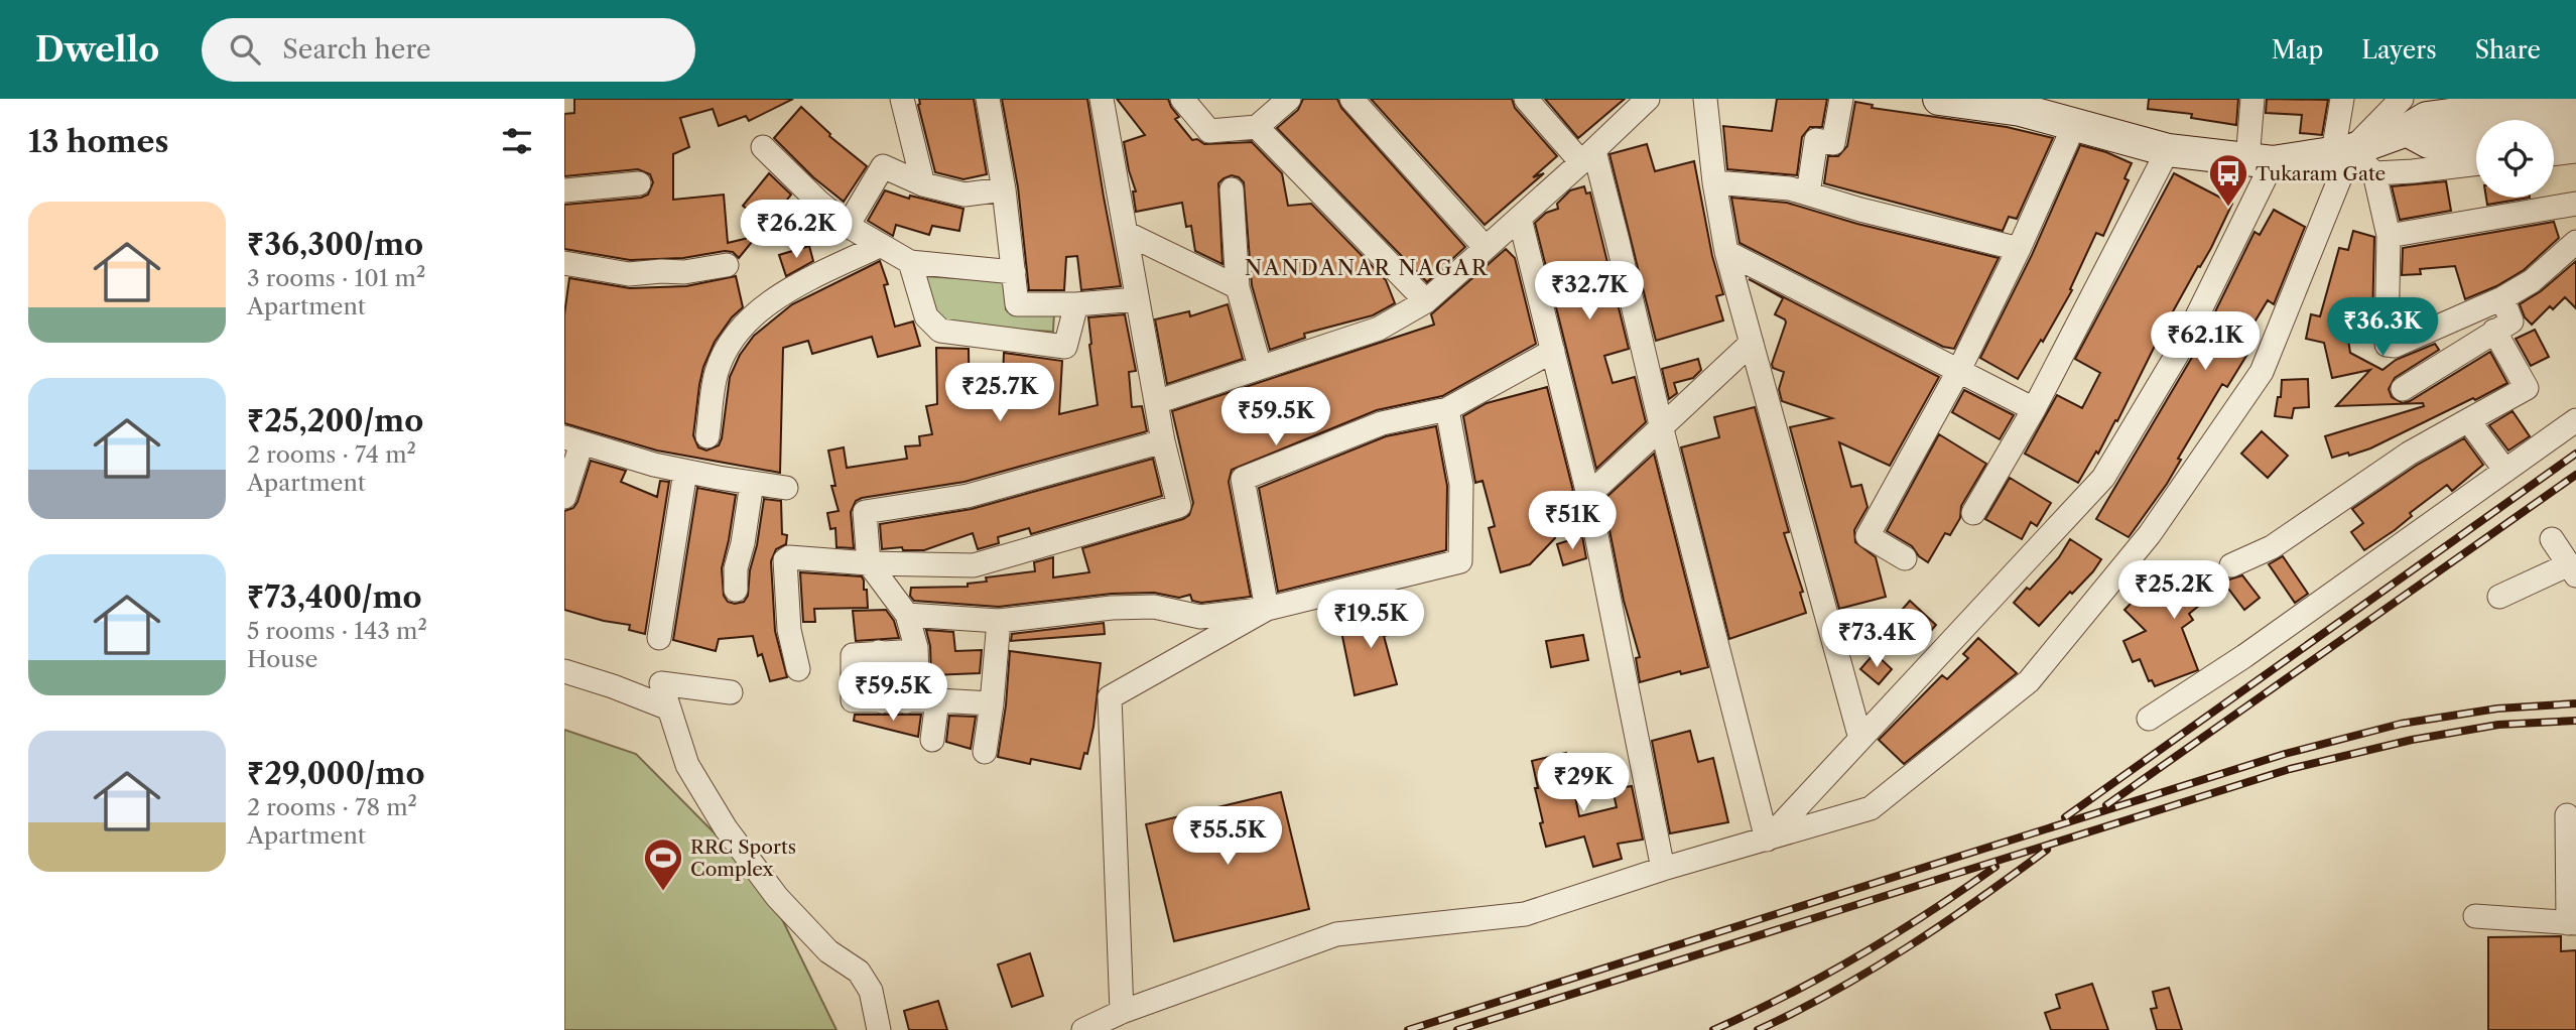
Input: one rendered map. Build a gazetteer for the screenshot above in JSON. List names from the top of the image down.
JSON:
{
  "districts": ["NANDANAR NAGAR"],
  "places": {
    "bus stop": ["Tukaram Gate"],
    "sports": ["RRC Sports Complex"]
  },
  "page": {
    "header": "Dwello",
    "search": "Search here",
    "nav": ["Map", "Layers", "Share"],
    "heading": "13 homes",
    "list": [
      {
        "name": "₹36,300/mo",
        "note": "3 rooms · 101 m² · Apartment"
      },
      {
        "name": "₹25,200/mo",
        "note": "2 rooms · 74 m² · Apartment"
      },
      {
        "name": "₹73,400/mo",
        "note": "5 rooms · 143 m² · House"
      },
      {
        "name": "₹29,000/mo",
        "note": "2 rooms · 78 m² · Apartment"
      }
    ],
    "price": [
      "₹26.2K",
      "₹32.7K",
      "₹36.3K",
      "₹62.1K",
      "₹25.7K",
      "₹59.5K",
      "₹51K",
      "₹25.2K",
      "₹19.5K",
      "₹73.4K",
      "₹59.5K",
      "₹29K",
      "₹55.5K"
    ]
  }
}
